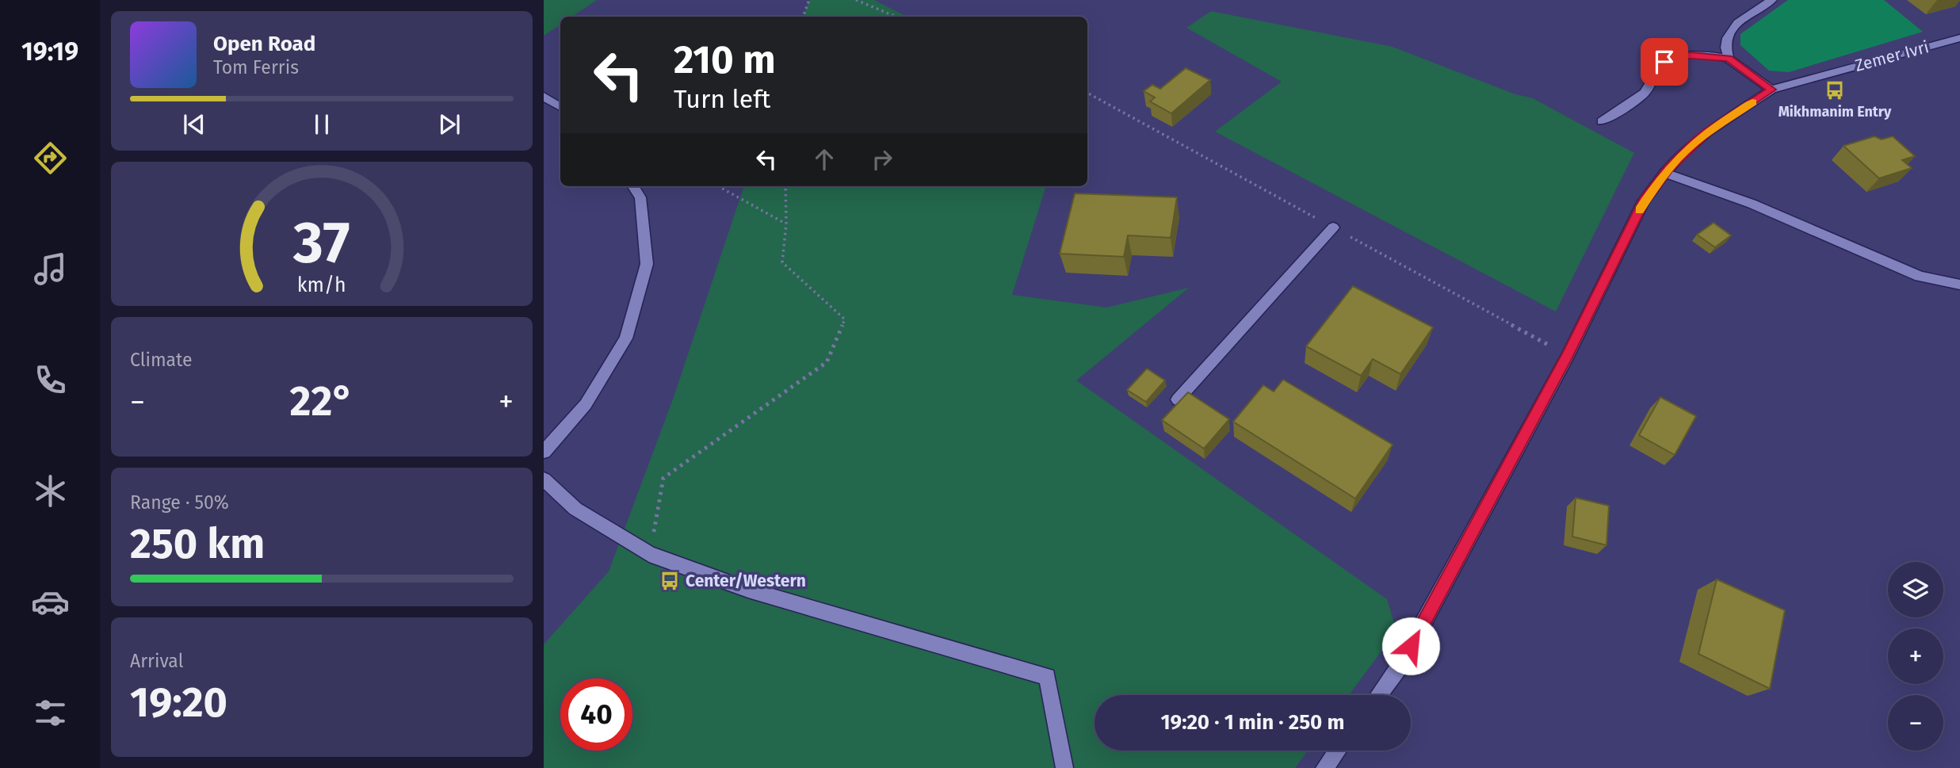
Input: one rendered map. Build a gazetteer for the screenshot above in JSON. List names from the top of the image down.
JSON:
{
  "streets": {
    "street": ["Zemer Ivri"]
  },
  "places": {
    "bus stop": ["Mikhmanim Entry", "Center/Western"]
  },
  "page": {
    "tabs": "19:19",
    "turn": ["210 m", "Turn left"],
    "song": ["Open Road", "Tom Ferris"],
    "tile": [
      "Climate",
      ["Range · 50%", "250 km"],
      ["Arrival", "19:20"]
    ],
    "heat": ["−", "22°", "+"],
    "map_buttons": ["+", "−"],
    "limit": "40",
    "trip": "19:20 · 1 min · 250 m",
    "gauge": ["37", "km/h"]
  }
}
